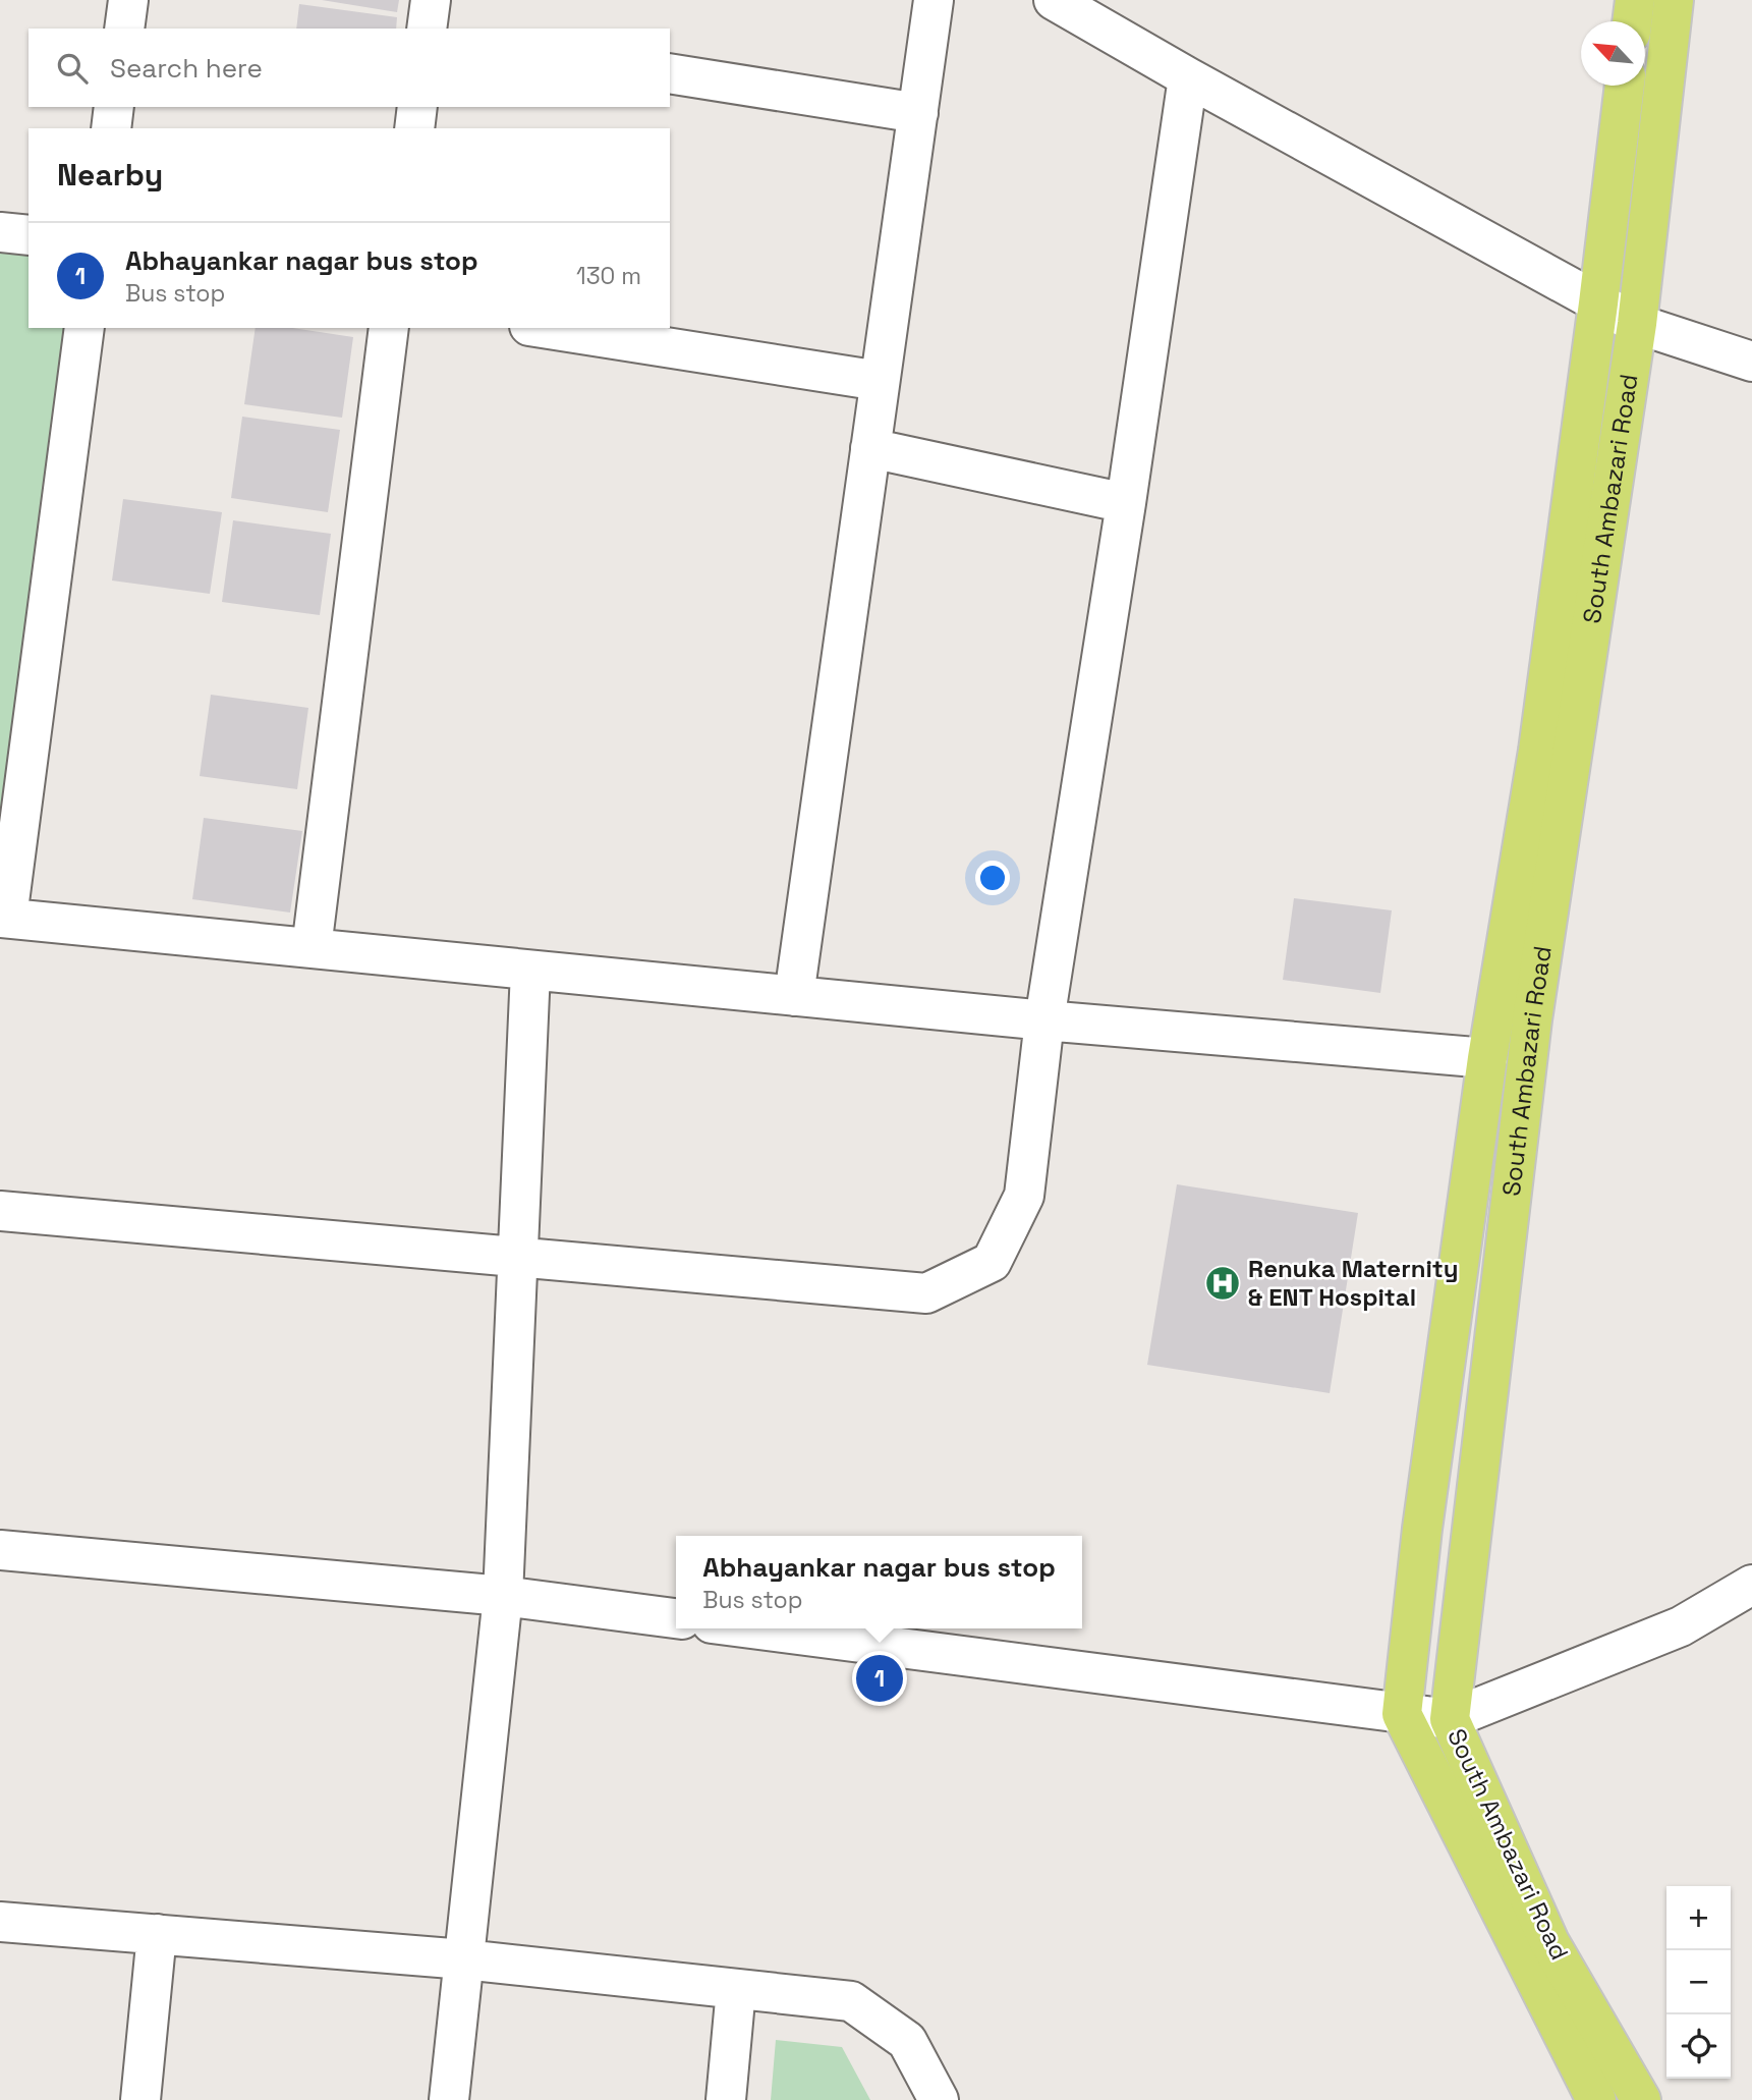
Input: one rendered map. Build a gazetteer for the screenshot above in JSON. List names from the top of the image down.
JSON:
{
  "streets": {
    "main road": ["South Ambazari Road"]
  },
  "places": {
    "hospital": ["Renuka Maternity & ENT Hospital"]
  },
  "north": "top left",
  "page": {
    "search": "Search here",
    "heading": "Nearby",
    "list": [
      {
        "mark": "1",
        "name": "Abhayankar nagar bus stop",
        "note": "Bus stop",
        "value": "130 m"
      }
    ],
    "popup": ["Abhayankar nagar bus stop", "Bus stop"],
    "pins": "1",
    "map_buttons": ["+", "−"]
  }
}
